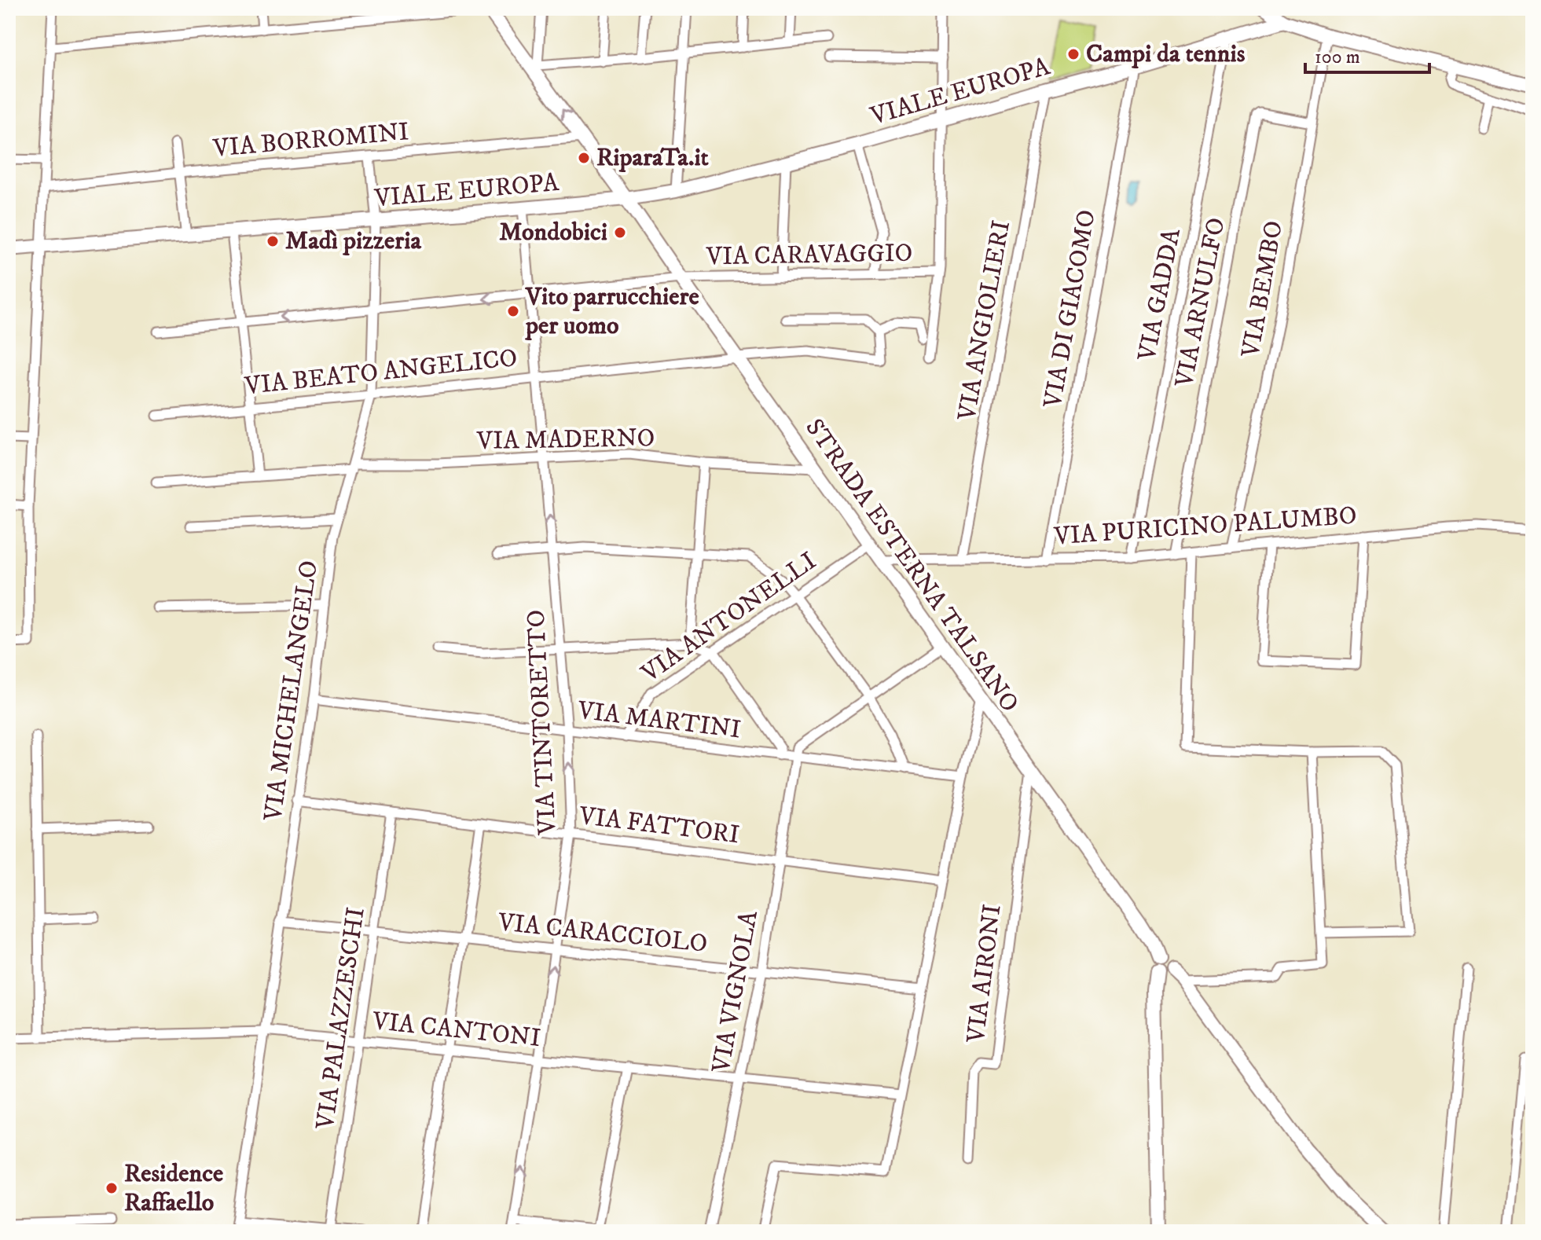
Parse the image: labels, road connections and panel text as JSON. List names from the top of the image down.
{
  "streets": {
    "street": [
      "VIALE EUROPA",
      "VIA BORROMINI",
      "VIA CARAVAGGIO",
      "VIA BEMBO",
      "VIA GADDA",
      "VIA ARNULFO",
      "VIA DI GIACOMO",
      "VIA ANGIOLIERI",
      "VIA BEATO ANGELICO",
      "VIA MADERNO",
      "VIA PURICINO PALUMBO",
      "STRADA ESTERNA TALSANO",
      "VIA ANTONELLI",
      "VIA MICHELANGELO",
      "VIA MARTINI",
      "VIA TINTORETTO",
      "VIA FATTORI",
      "VIA CARACCIOLO",
      "VIA AIRONI",
      "VIA VIGNOLA",
      "VIA PALAZZESCHI",
      "VIA CANTONI"
    ]
  },
  "crossings": [
    ["VIALE EUROPA", "VIA GADDA"],
    ["VIALE EUROPA", "VIA DI GIACOMO"],
    ["VIALE EUROPA", "VIA ANGIOLIERI"],
    ["VIALE EUROPA", "STRADA ESTERNA TALSANO"],
    ["VIALE EUROPA", "VIA MICHELANGELO"],
    ["VIALE EUROPA", "VIA TINTORETTO"],
    ["VIA BORROMINI", "STRADA ESTERNA TALSANO"],
    ["VIA BORROMINI", "VIA MICHELANGELO"],
    ["VIA CARAVAGGIO", "STRADA ESTERNA TALSANO"],
    ["VIA CARAVAGGIO", "VIA MICHELANGELO"],
    ["VIA CARAVAGGIO", "VIA TINTORETTO"],
    ["VIA BEMBO", "VIA ARNULFO"],
    ["VIA BEMBO", "VIA PURICINO PALUMBO"],
    ["VIA GADDA", "VIA PURICINO PALUMBO"],
    ["VIA ARNULFO", "VIA PURICINO PALUMBO"],
    ["VIA DI GIACOMO", "VIA PURICINO PALUMBO"],
    ["VIA ANGIOLIERI", "VIA PURICINO PALUMBO"],
    ["VIA BEATO ANGELICO", "STRADA ESTERNA TALSANO"],
    ["VIA BEATO ANGELICO", "VIA MICHELANGELO"],
    ["VIA BEATO ANGELICO", "VIA TINTORETTO"],
    ["VIA MADERNO", "STRADA ESTERNA TALSANO"],
    ["VIA MADERNO", "VIA MICHELANGELO"],
    ["VIA MADERNO", "VIA TINTORETTO"],
    ["VIA PURICINO PALUMBO", "STRADA ESTERNA TALSANO"],
    ["STRADA ESTERNA TALSANO", "VIA ANTONELLI"],
    ["STRADA ESTERNA TALSANO", "VIA AIRONI"],
    ["VIA ANTONELLI", "VIA MARTINI"],
    ["VIA MICHELANGELO", "VIA MARTINI"],
    ["VIA MICHELANGELO", "VIA FATTORI"],
    ["VIA MICHELANGELO", "VIA CARACCIOLO"],
    ["VIA MICHELANGELO", "VIA CANTONI"],
    ["VIA MARTINI", "VIA TINTORETTO"],
    ["VIA MARTINI", "VIA VIGNOLA"],
    ["VIA TINTORETTO", "VIA FATTORI"],
    ["VIA TINTORETTO", "VIA CARACCIOLO"],
    ["VIA TINTORETTO", "VIA CANTONI"],
    ["VIA FATTORI", "VIA VIGNOLA"],
    ["VIA FATTORI", "VIA PALAZZESCHI"],
    ["VIA CARACCIOLO", "VIA VIGNOLA"],
    ["VIA CARACCIOLO", "VIA PALAZZESCHI"],
    ["VIA VIGNOLA", "VIA CANTONI"],
    ["VIA PALAZZESCHI", "VIA CANTONI"]
  ],
  "one_way": ["VIA CARAVAGGIO", "VIA TINTORETTO"],
  "places": [
    "Campi da tennis",
    "RiparaTa.it",
    "Mondobici",
    "Madì pizzeria",
    "Vito parrucchiere per uomo",
    "Residence Raffaello"
  ],
  "scale_bar": "100 m"
}
